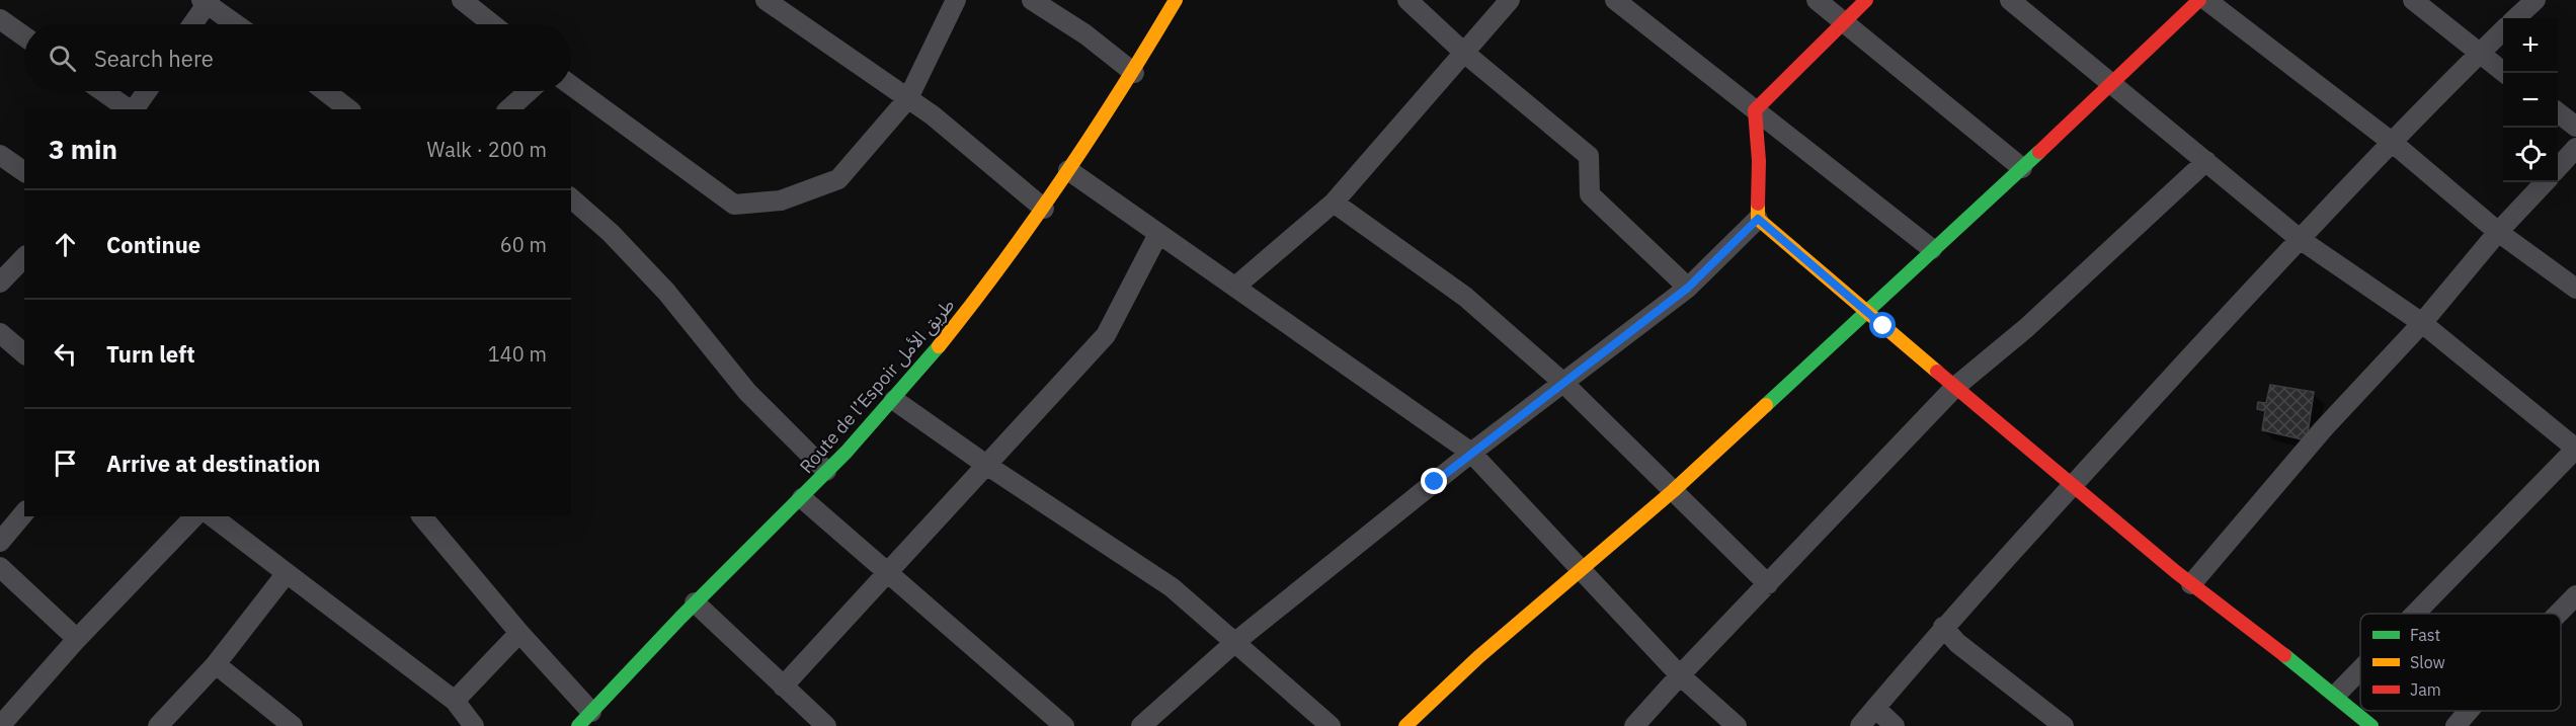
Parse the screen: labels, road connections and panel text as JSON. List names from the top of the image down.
{
  "streets": {
    "main road": ["Route de l’Espoir طريق الأمل"]
  },
  "legend": ["Fast", "Slow", "Jam"],
  "page": {
    "map_buttons": ["+", "−"],
    "search": "Search here",
    "heading": ["3 min", "Walk · 200 m"],
    "list": [
      ["Continue", "60 m"],
      ["Turn left", "140 m"],
      "Arrive at destination"
    ]
  }
}
